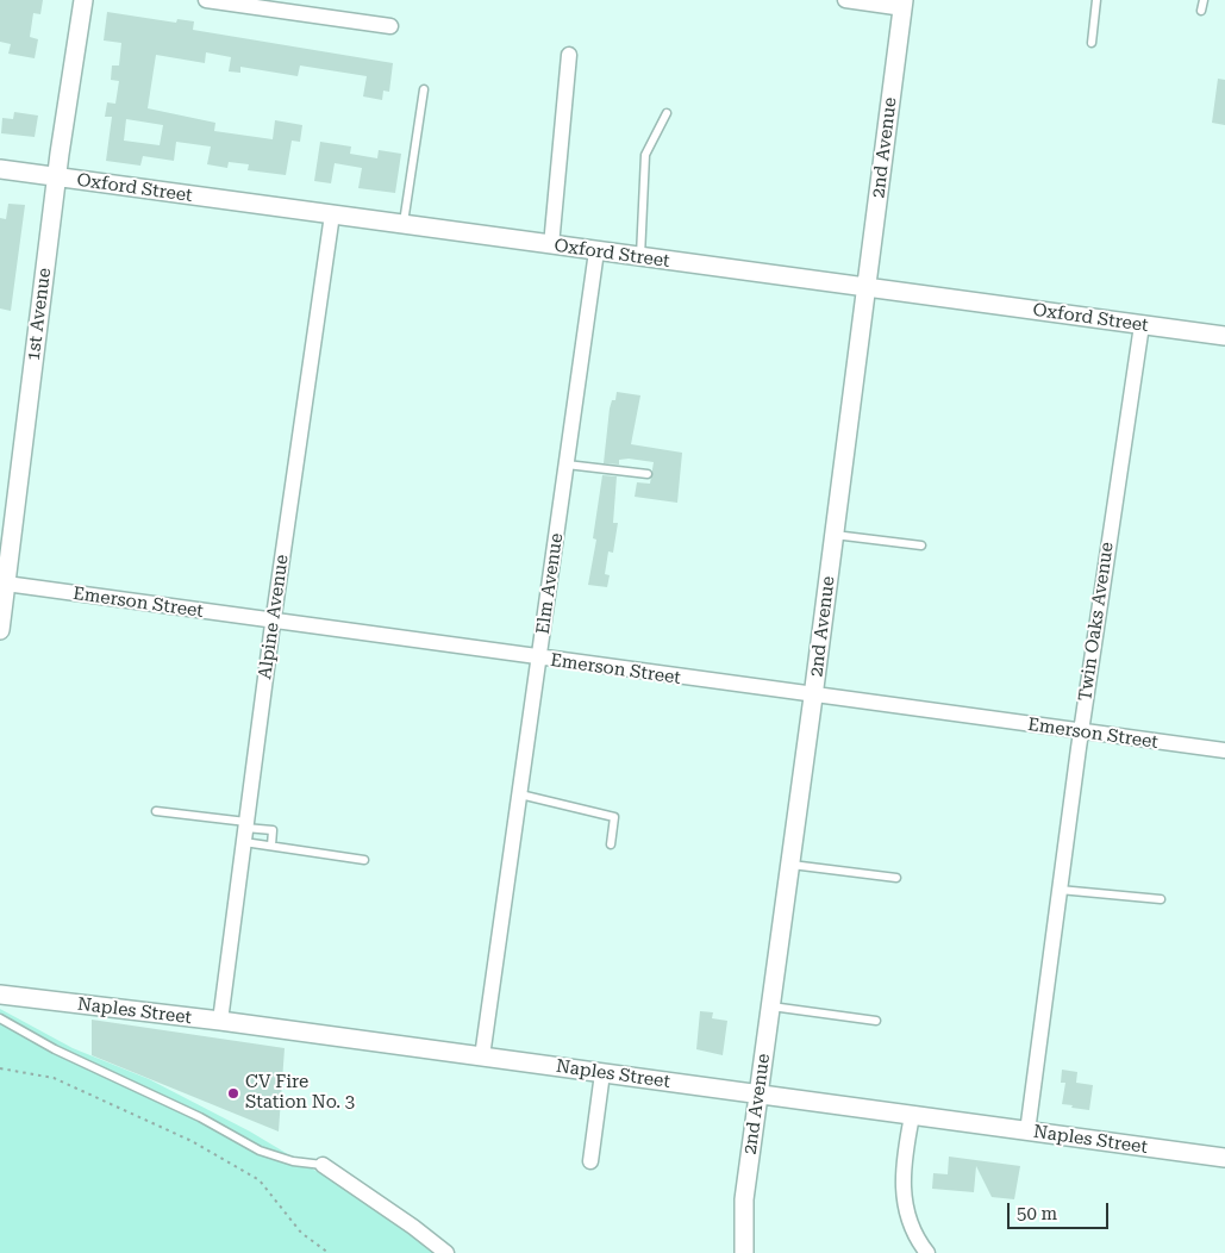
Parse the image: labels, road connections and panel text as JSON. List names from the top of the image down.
{
  "streets": {
    "street": [
      "2nd Avenue",
      "Oxford Street",
      "1st Avenue",
      "Elm Avenue",
      "Emerson Street",
      "Alpine Avenue",
      "Twin Oaks Avenue",
      "Naples Street"
    ]
  },
  "crossings": [
    ["2nd Avenue", "Oxford Street"],
    ["2nd Avenue", "Emerson Street"],
    ["2nd Avenue", "Naples Street"],
    ["Oxford Street", "1st Avenue"],
    ["Oxford Street", "Elm Avenue"],
    ["Oxford Street", "Alpine Avenue"],
    ["Oxford Street", "Twin Oaks Avenue"],
    ["1st Avenue", "Emerson Street"],
    ["Elm Avenue", "Emerson Street"],
    ["Elm Avenue", "Naples Street"],
    ["Emerson Street", "Alpine Avenue"],
    ["Emerson Street", "Twin Oaks Avenue"],
    ["Alpine Avenue", "Naples Street"],
    ["Twin Oaks Avenue", "Naples Street"]
  ],
  "places": ["CV Fire Station No. 3"],
  "scale_bar": "50 m"
}
